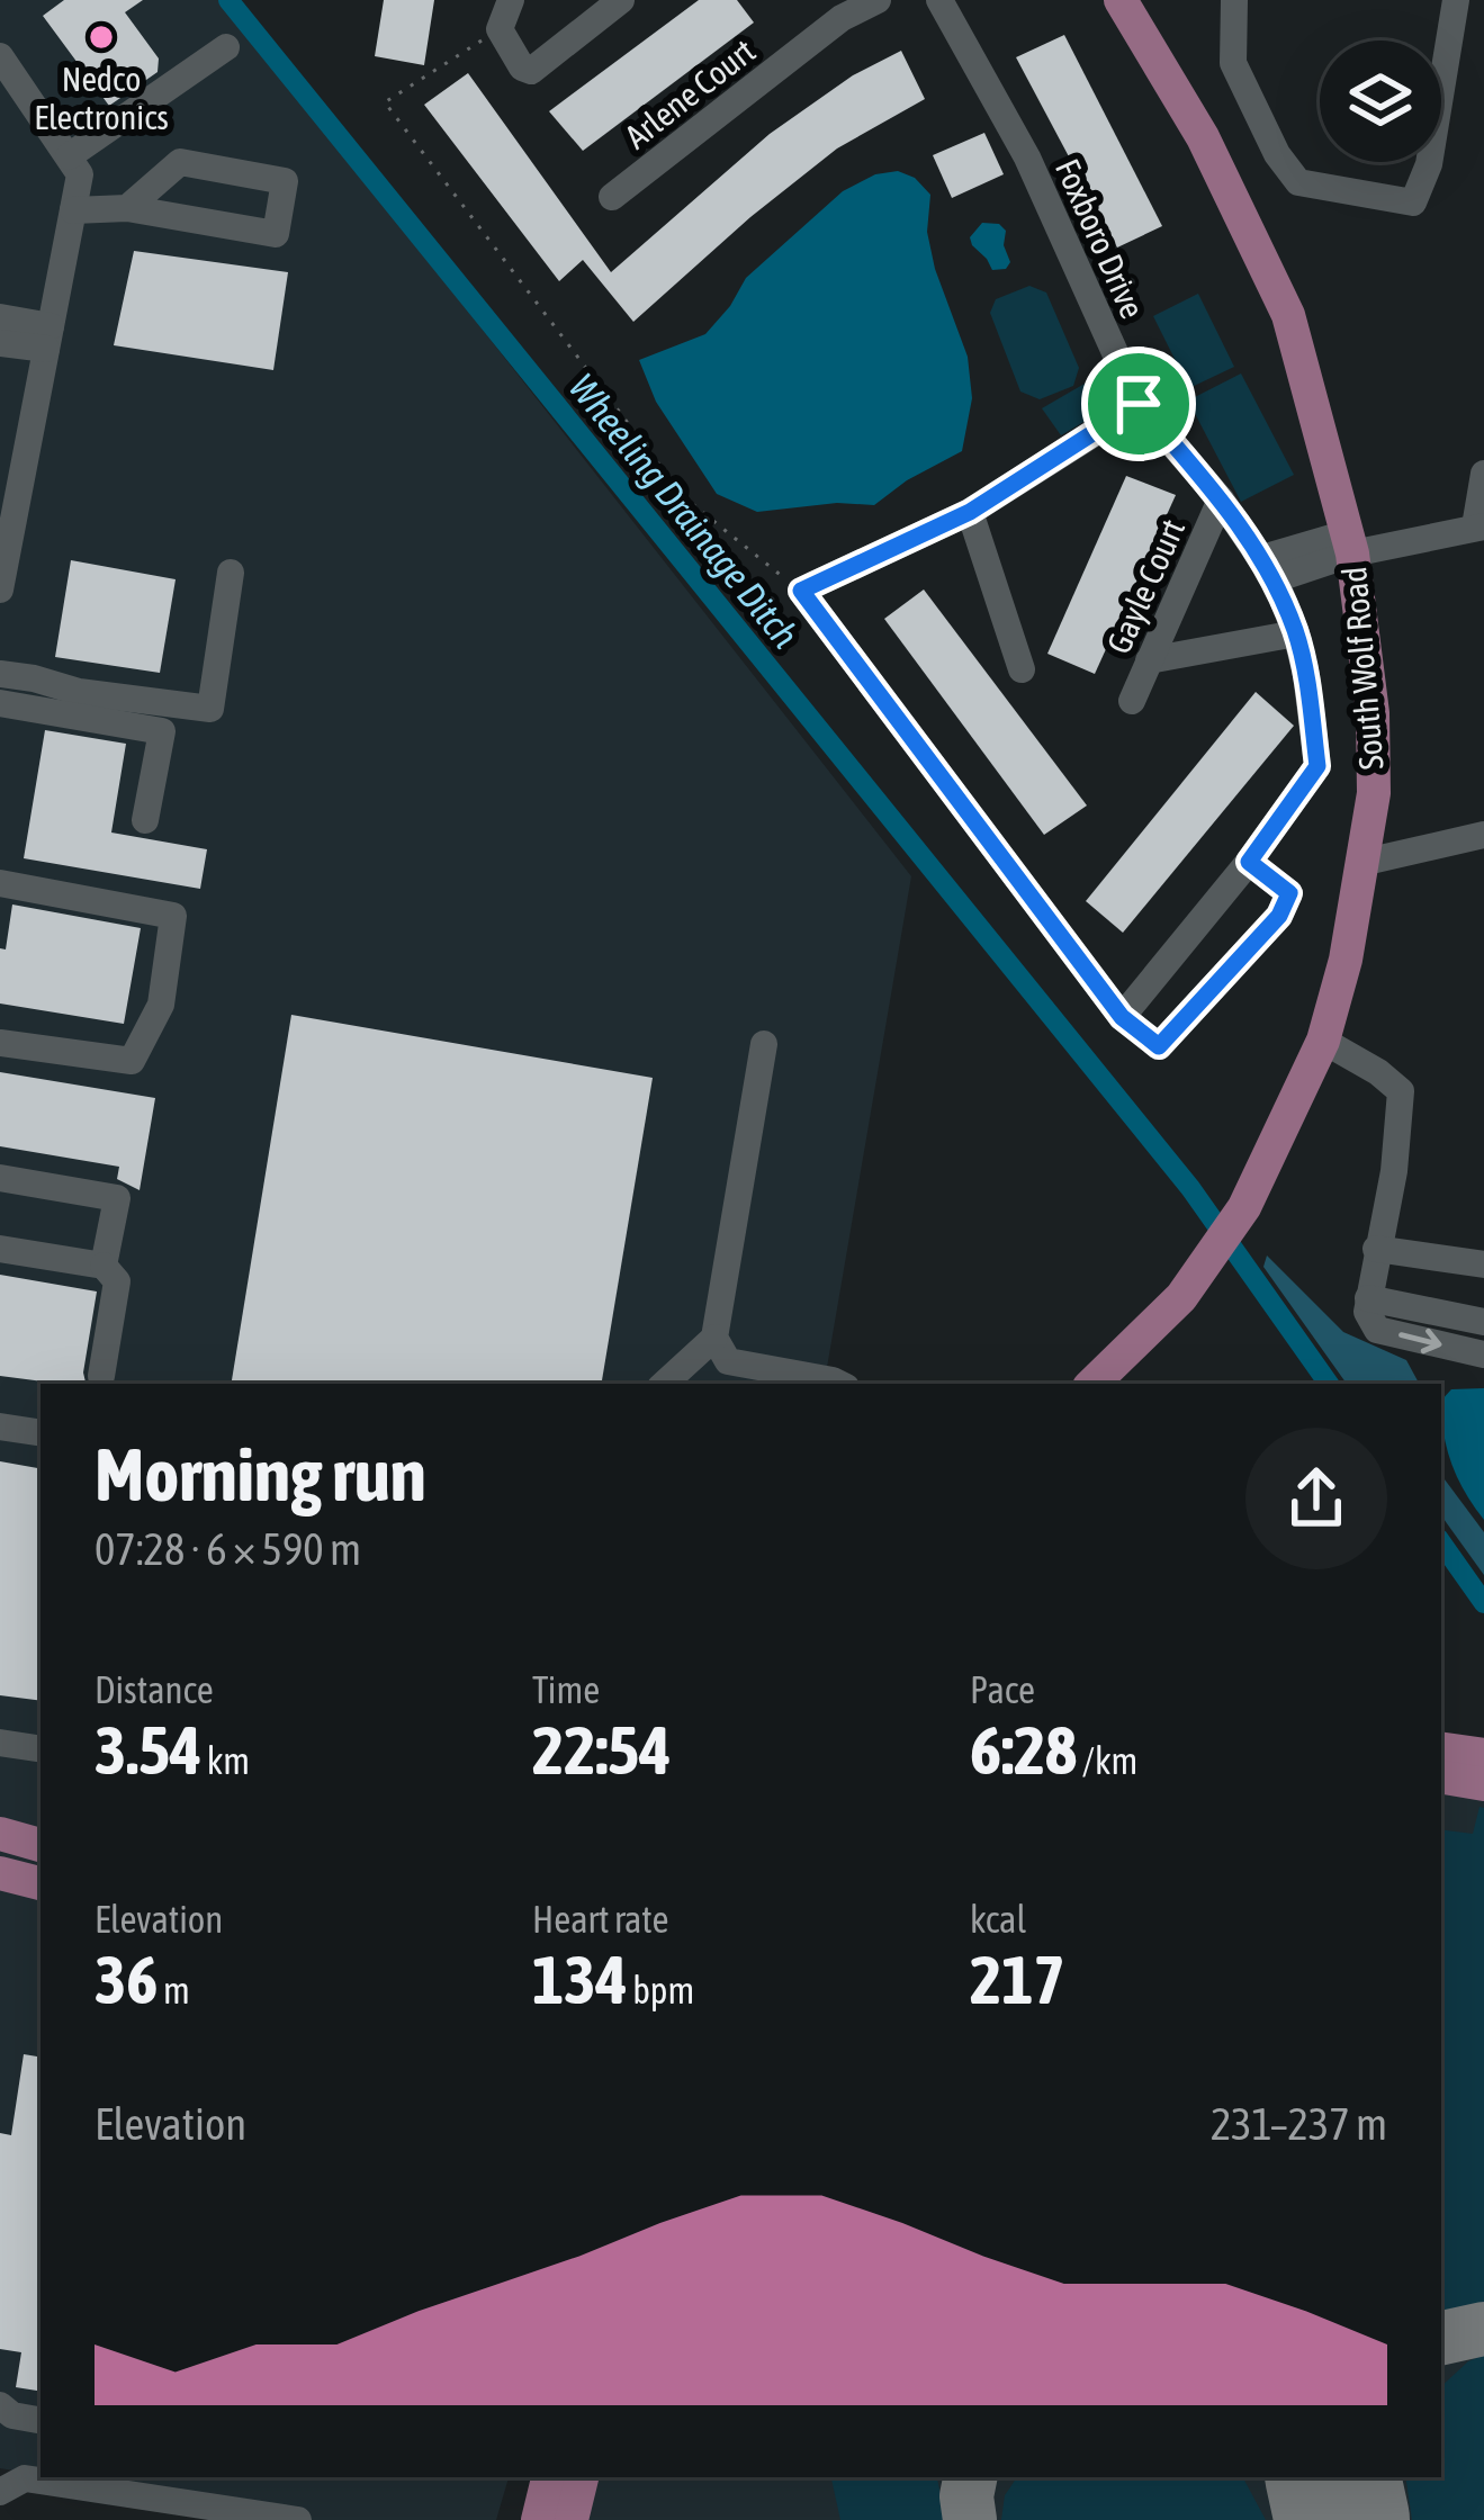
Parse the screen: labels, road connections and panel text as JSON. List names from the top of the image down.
{
  "streets": {
    "main road": ["South Wolf Road"],
    "street": ["Arlene Court", "Foxboro Drive", "Gayle Court"]
  },
  "crossings": [
    ["Foxboro Drive", "Gayle Court"]
  ],
  "water": ["Wheeling Drainage Ditch"],
  "places": ["Nedco Electronics"],
  "page": {
    "heading": ["Morning run", "07:28 · 6 × 590 m"],
    "stats": [
      ["Distance", "3.54 km"],
      ["Time", "22:54"],
      ["Pace", "6:28 /km"],
      ["Elevation", "36 m"],
      ["Heart rate", "134 bpm"],
      ["kcal", "217"]
    ],
    "chart": ["Elevation", "231–237 m"]
  }
}
